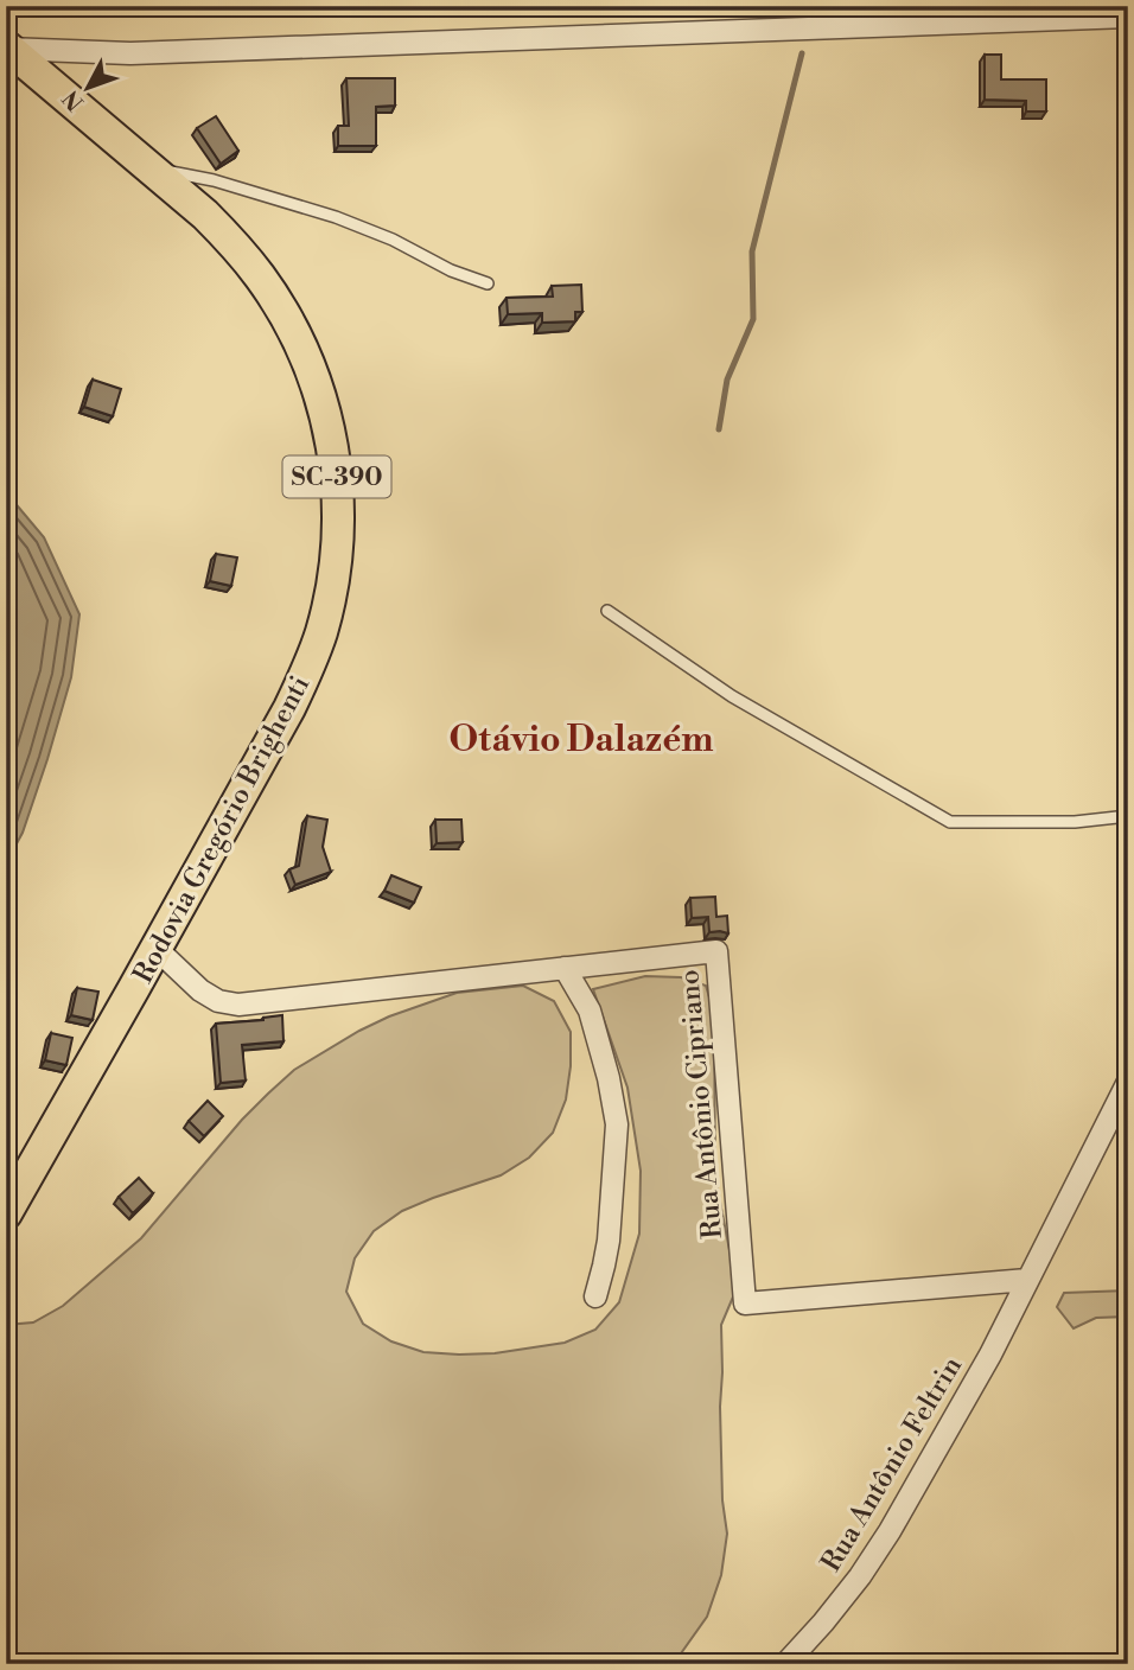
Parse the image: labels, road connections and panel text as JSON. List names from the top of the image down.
{
  "streets": {
    "main road": ["SC-390", "Rodovia Gregório Brighenti"],
    "street": ["Rua Antônio Cipriano", "Rua Antônio Feltrin"]
  },
  "crossings": [
    ["Rodovia Gregório Brighenti", "Rua Antônio Cipriano"],
    ["Rua Antônio Cipriano", "Rua Antônio Feltrin"]
  ],
  "districts": ["Otávio Dalazém"],
  "north": "bottom left"
}
